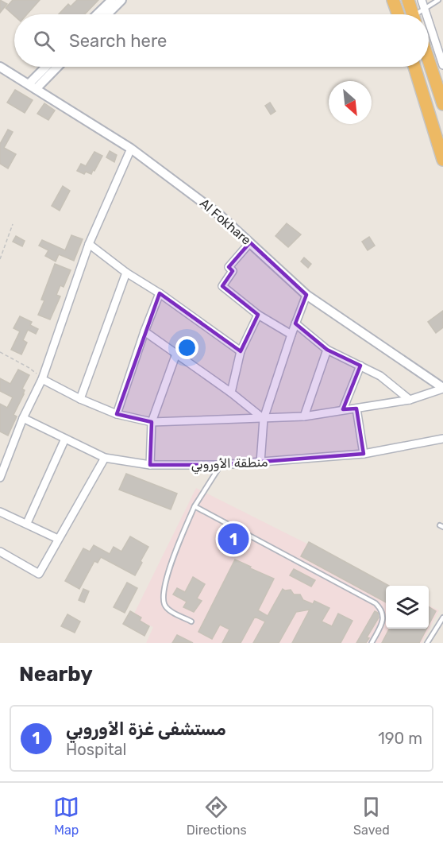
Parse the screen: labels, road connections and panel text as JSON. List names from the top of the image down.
{
  "streets": {
    "street": ["Al Fokhare", "منطقة الأوروبي"]
  },
  "north": "bottom right",
  "page": {
    "search": "Search here",
    "pins": "1",
    "heading": "Nearby",
    "list": [
      {
        "mark": "1",
        "name": "مستشفى غزة الأوروبي",
        "note": "Hospital",
        "value": "190 m"
      }
    ],
    "nav": ["Map", "Directions", "Saved"]
  }
}
